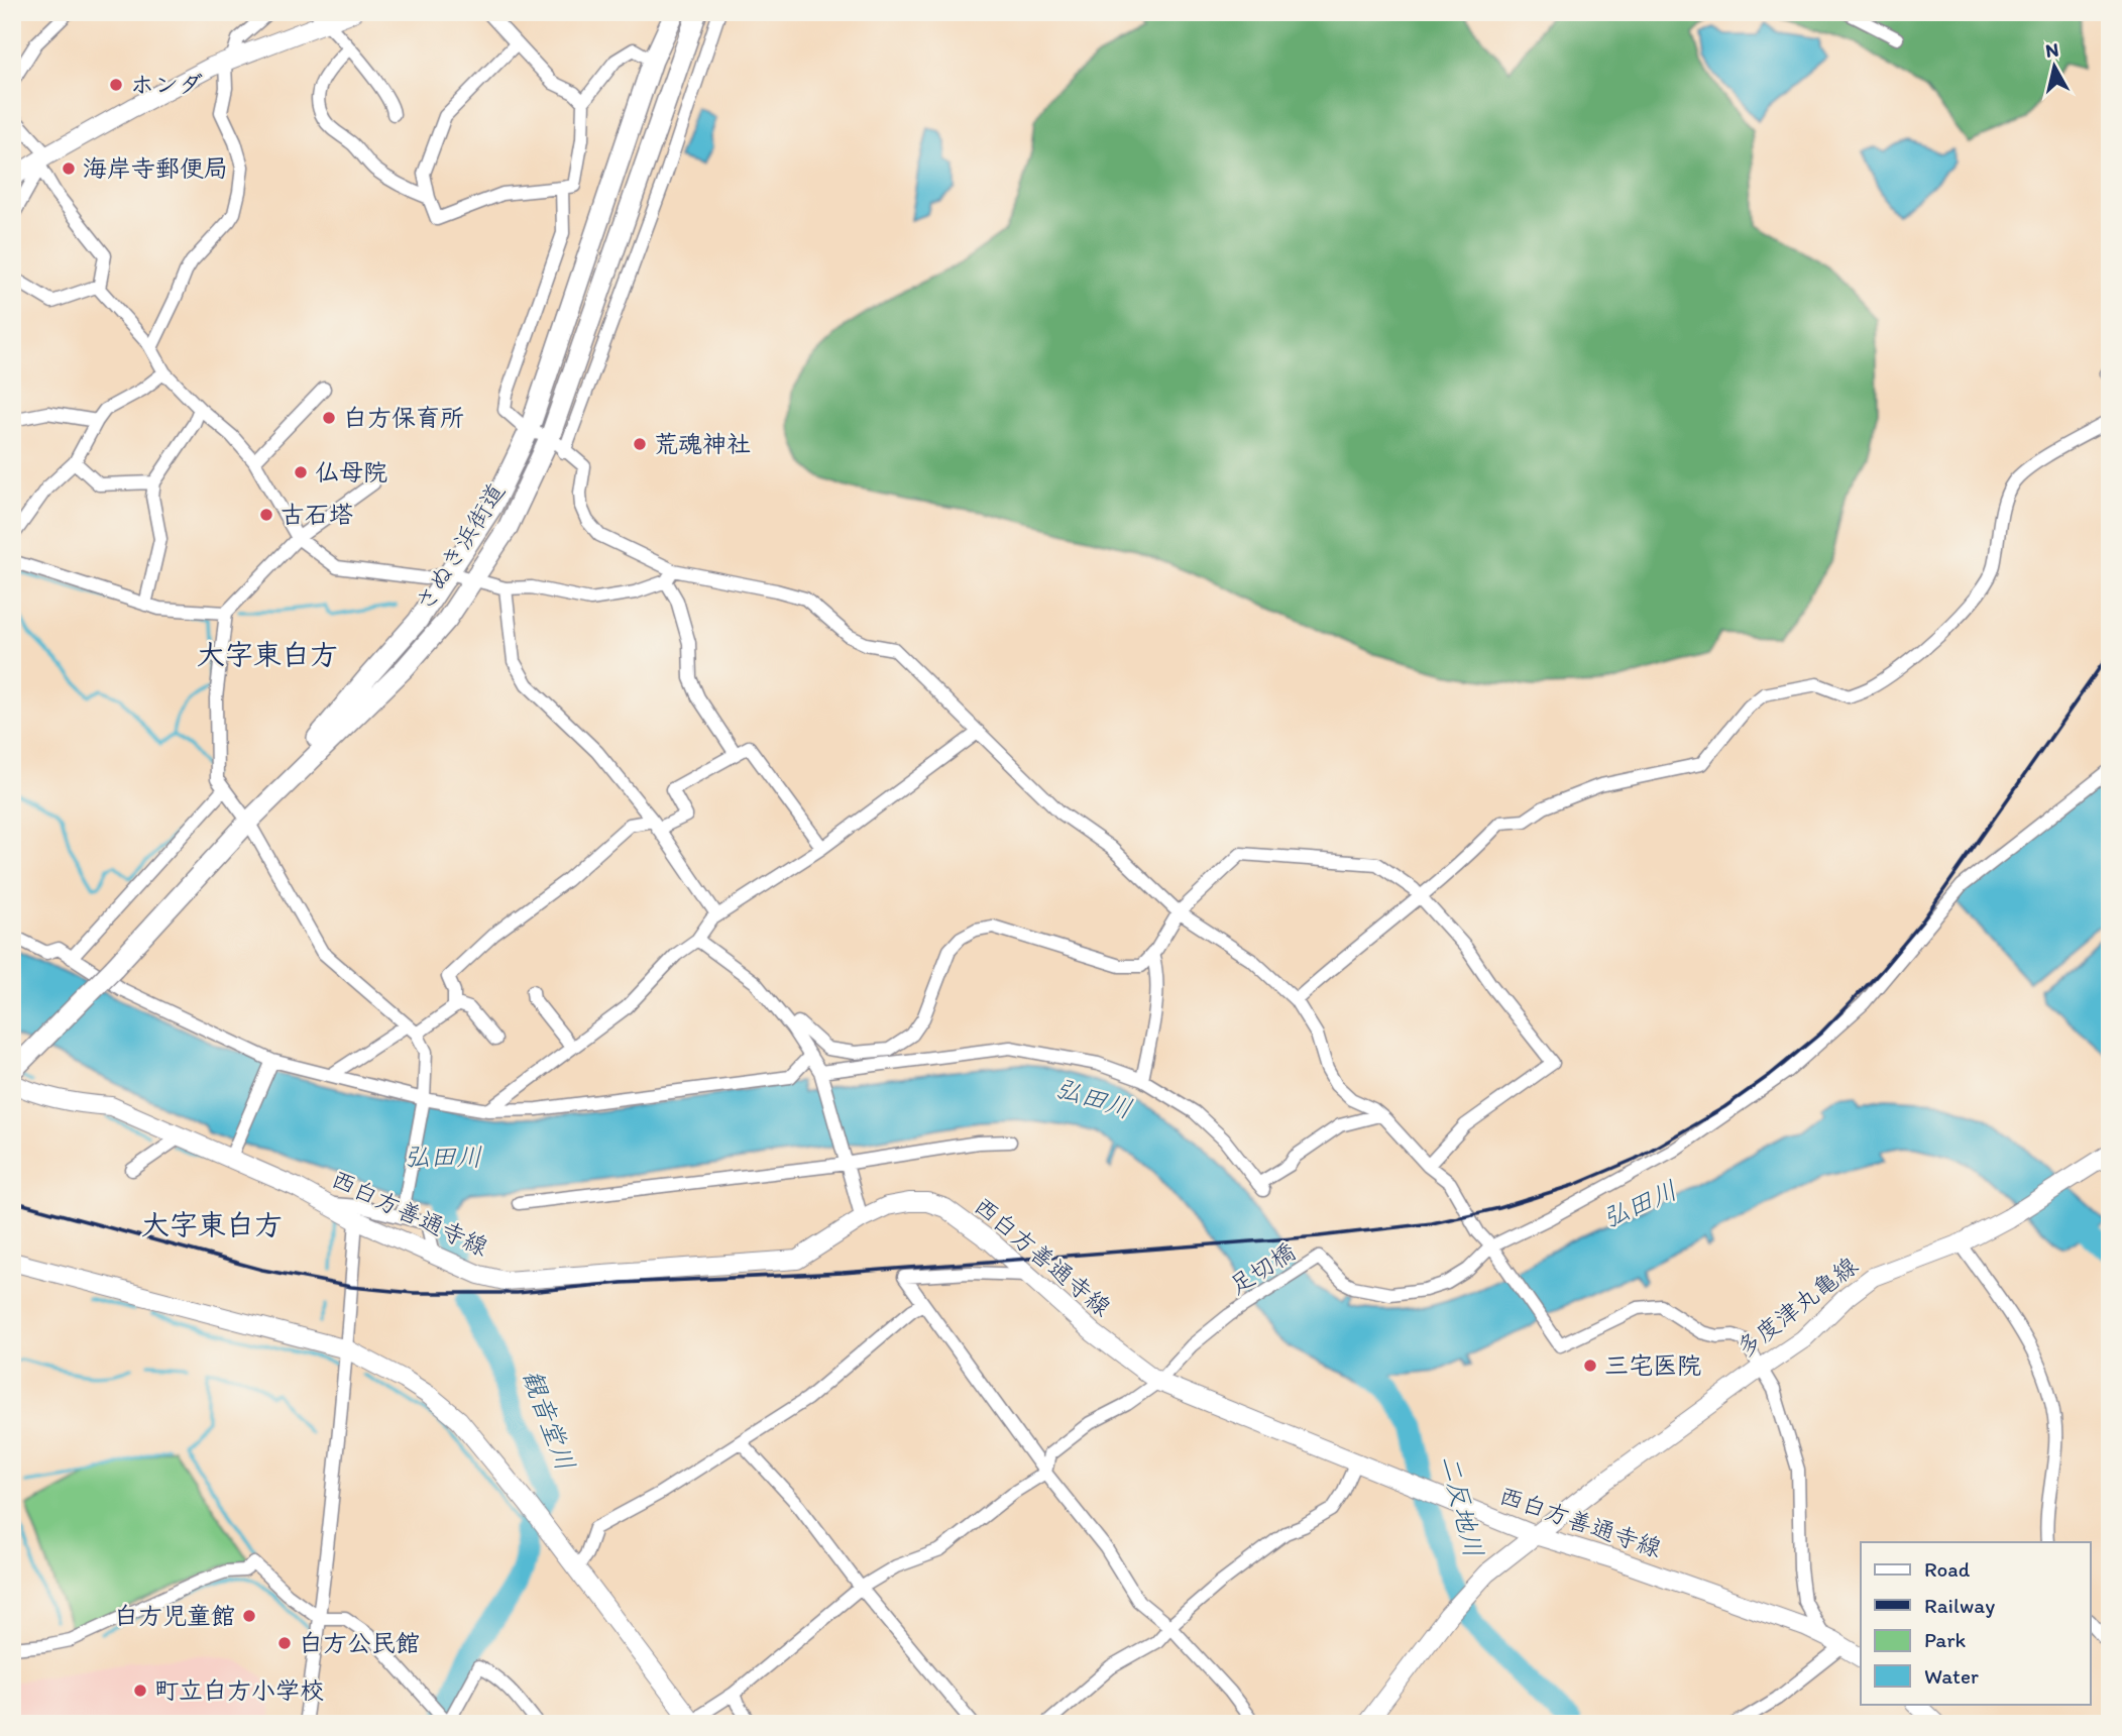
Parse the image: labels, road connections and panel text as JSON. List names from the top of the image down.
{
  "streets": {
    "main road": ["さぬき浜街道", "西白方善通寺線", "多度津丸亀線"],
    "street": ["足切橋"]
  },
  "crossings": [
    ["西白方善通寺線", "足切橋"],
    ["西白方善通寺線", "多度津丸亀線"]
  ],
  "districts": ["大字東白方", "大字東白方"],
  "water": ["弘田川", "観音堂川", "二反地川"],
  "places": [
    "ホンダ",
    "海岸寺郵便局",
    "白方保育所",
    "荒魂神社",
    "仏母院",
    "古石塔",
    "三宅医院",
    "白方児童館",
    "白方公民館",
    "町立白方小学校"
  ],
  "legend": [
    "Road",
    "Railway",
    "Park",
    "Water"
  ],
  "north": "top"
}
